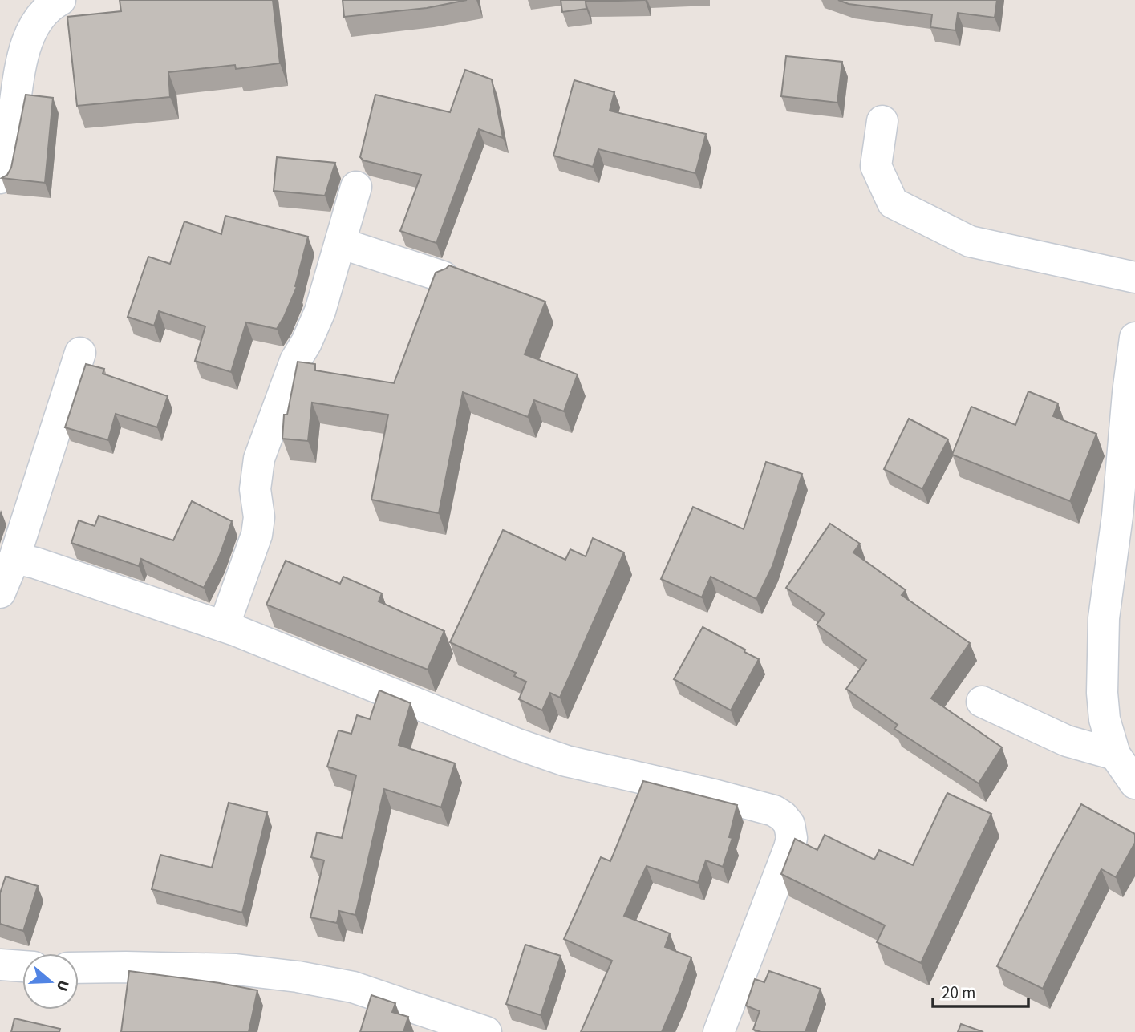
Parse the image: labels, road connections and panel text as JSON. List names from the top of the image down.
{
  "scale_bar": "20 m",
  "north": "right"
}
